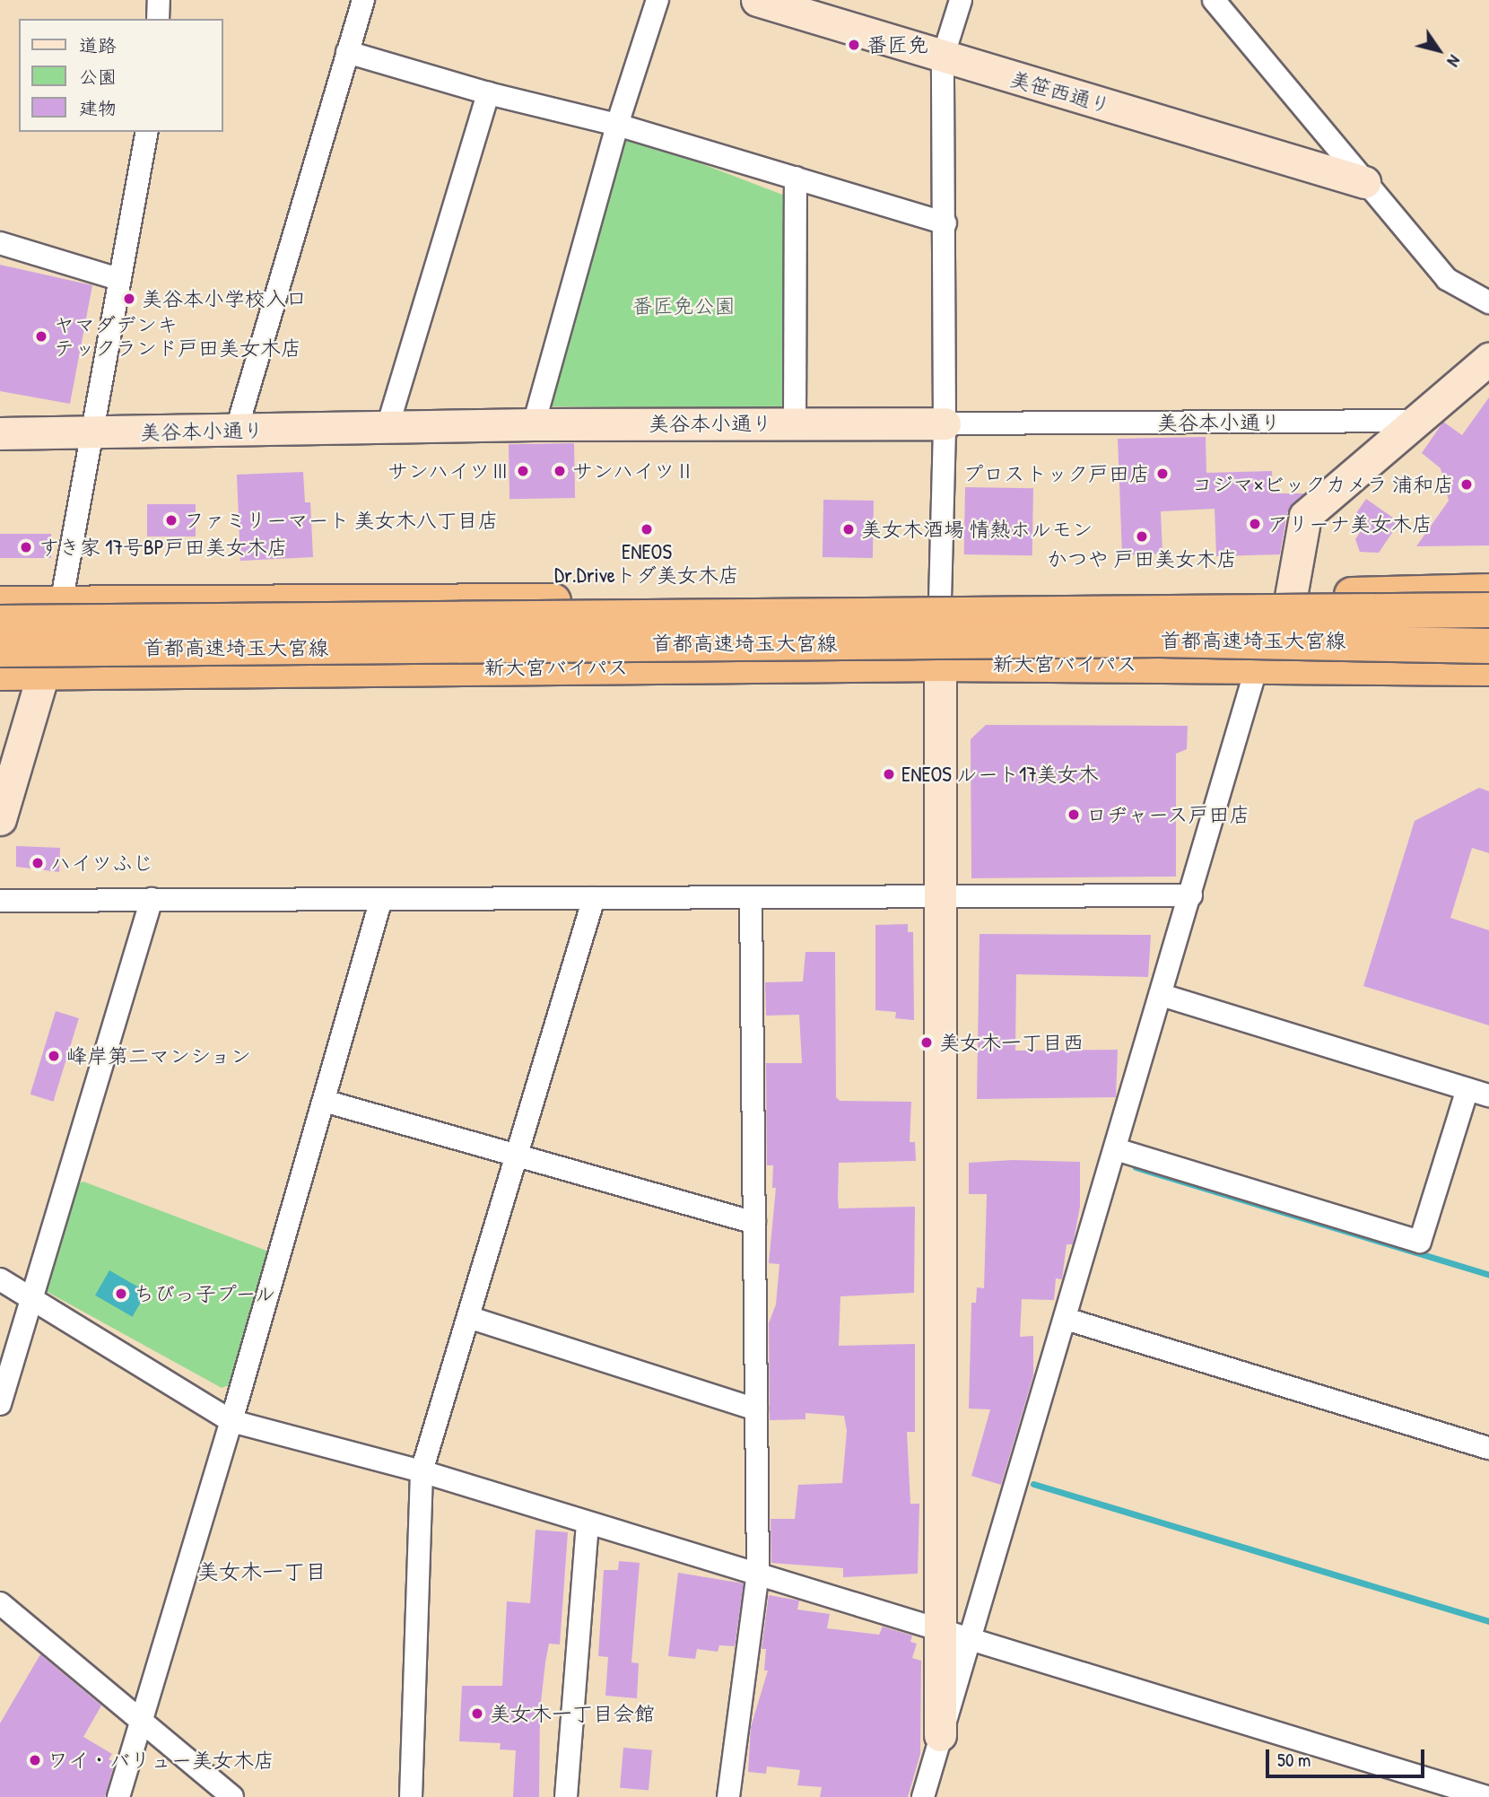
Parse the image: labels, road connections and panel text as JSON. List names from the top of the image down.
{
  "streets": {
    "highway": ["首都高速埼玉大宮線", "新大宮バイパス"],
    "street": ["美笹西通り", "美谷本小通り"]
  },
  "districts": ["美女木一丁目"],
  "parks": ["番匠免公園"],
  "places": [
    "番匠免",
    "美谷本小学校入口",
    "ヤマダデンキ テックランド戸田美女木店",
    "サンハイツⅢ",
    "サンハイツⅡ",
    "プロストック戸田店",
    "コジマ×ビックカメラ 浦和店",
    "ファミリーマート 美女木八丁目店",
    "アリーナ美女木店",
    "ENEOS Dr.Driveトダ美女木店",
    "美女木酒場 情熱ホルモン",
    "かつや 戸田美女木店",
    "すき家 17号BP戸田美女木店",
    "ENEOS ルート17美女木",
    "ロヂャース戸田店",
    "ハイツふじ",
    "美女木一丁目西",
    "峰岸第二マンション",
    "ちびっ子プール",
    "美女木一丁目会館",
    "ワイ・バリュー美女木店"
  ],
  "legend": ["道路", "公園", "建物"],
  "scale_bar": "50 m",
  "north": "bottom right"
}
